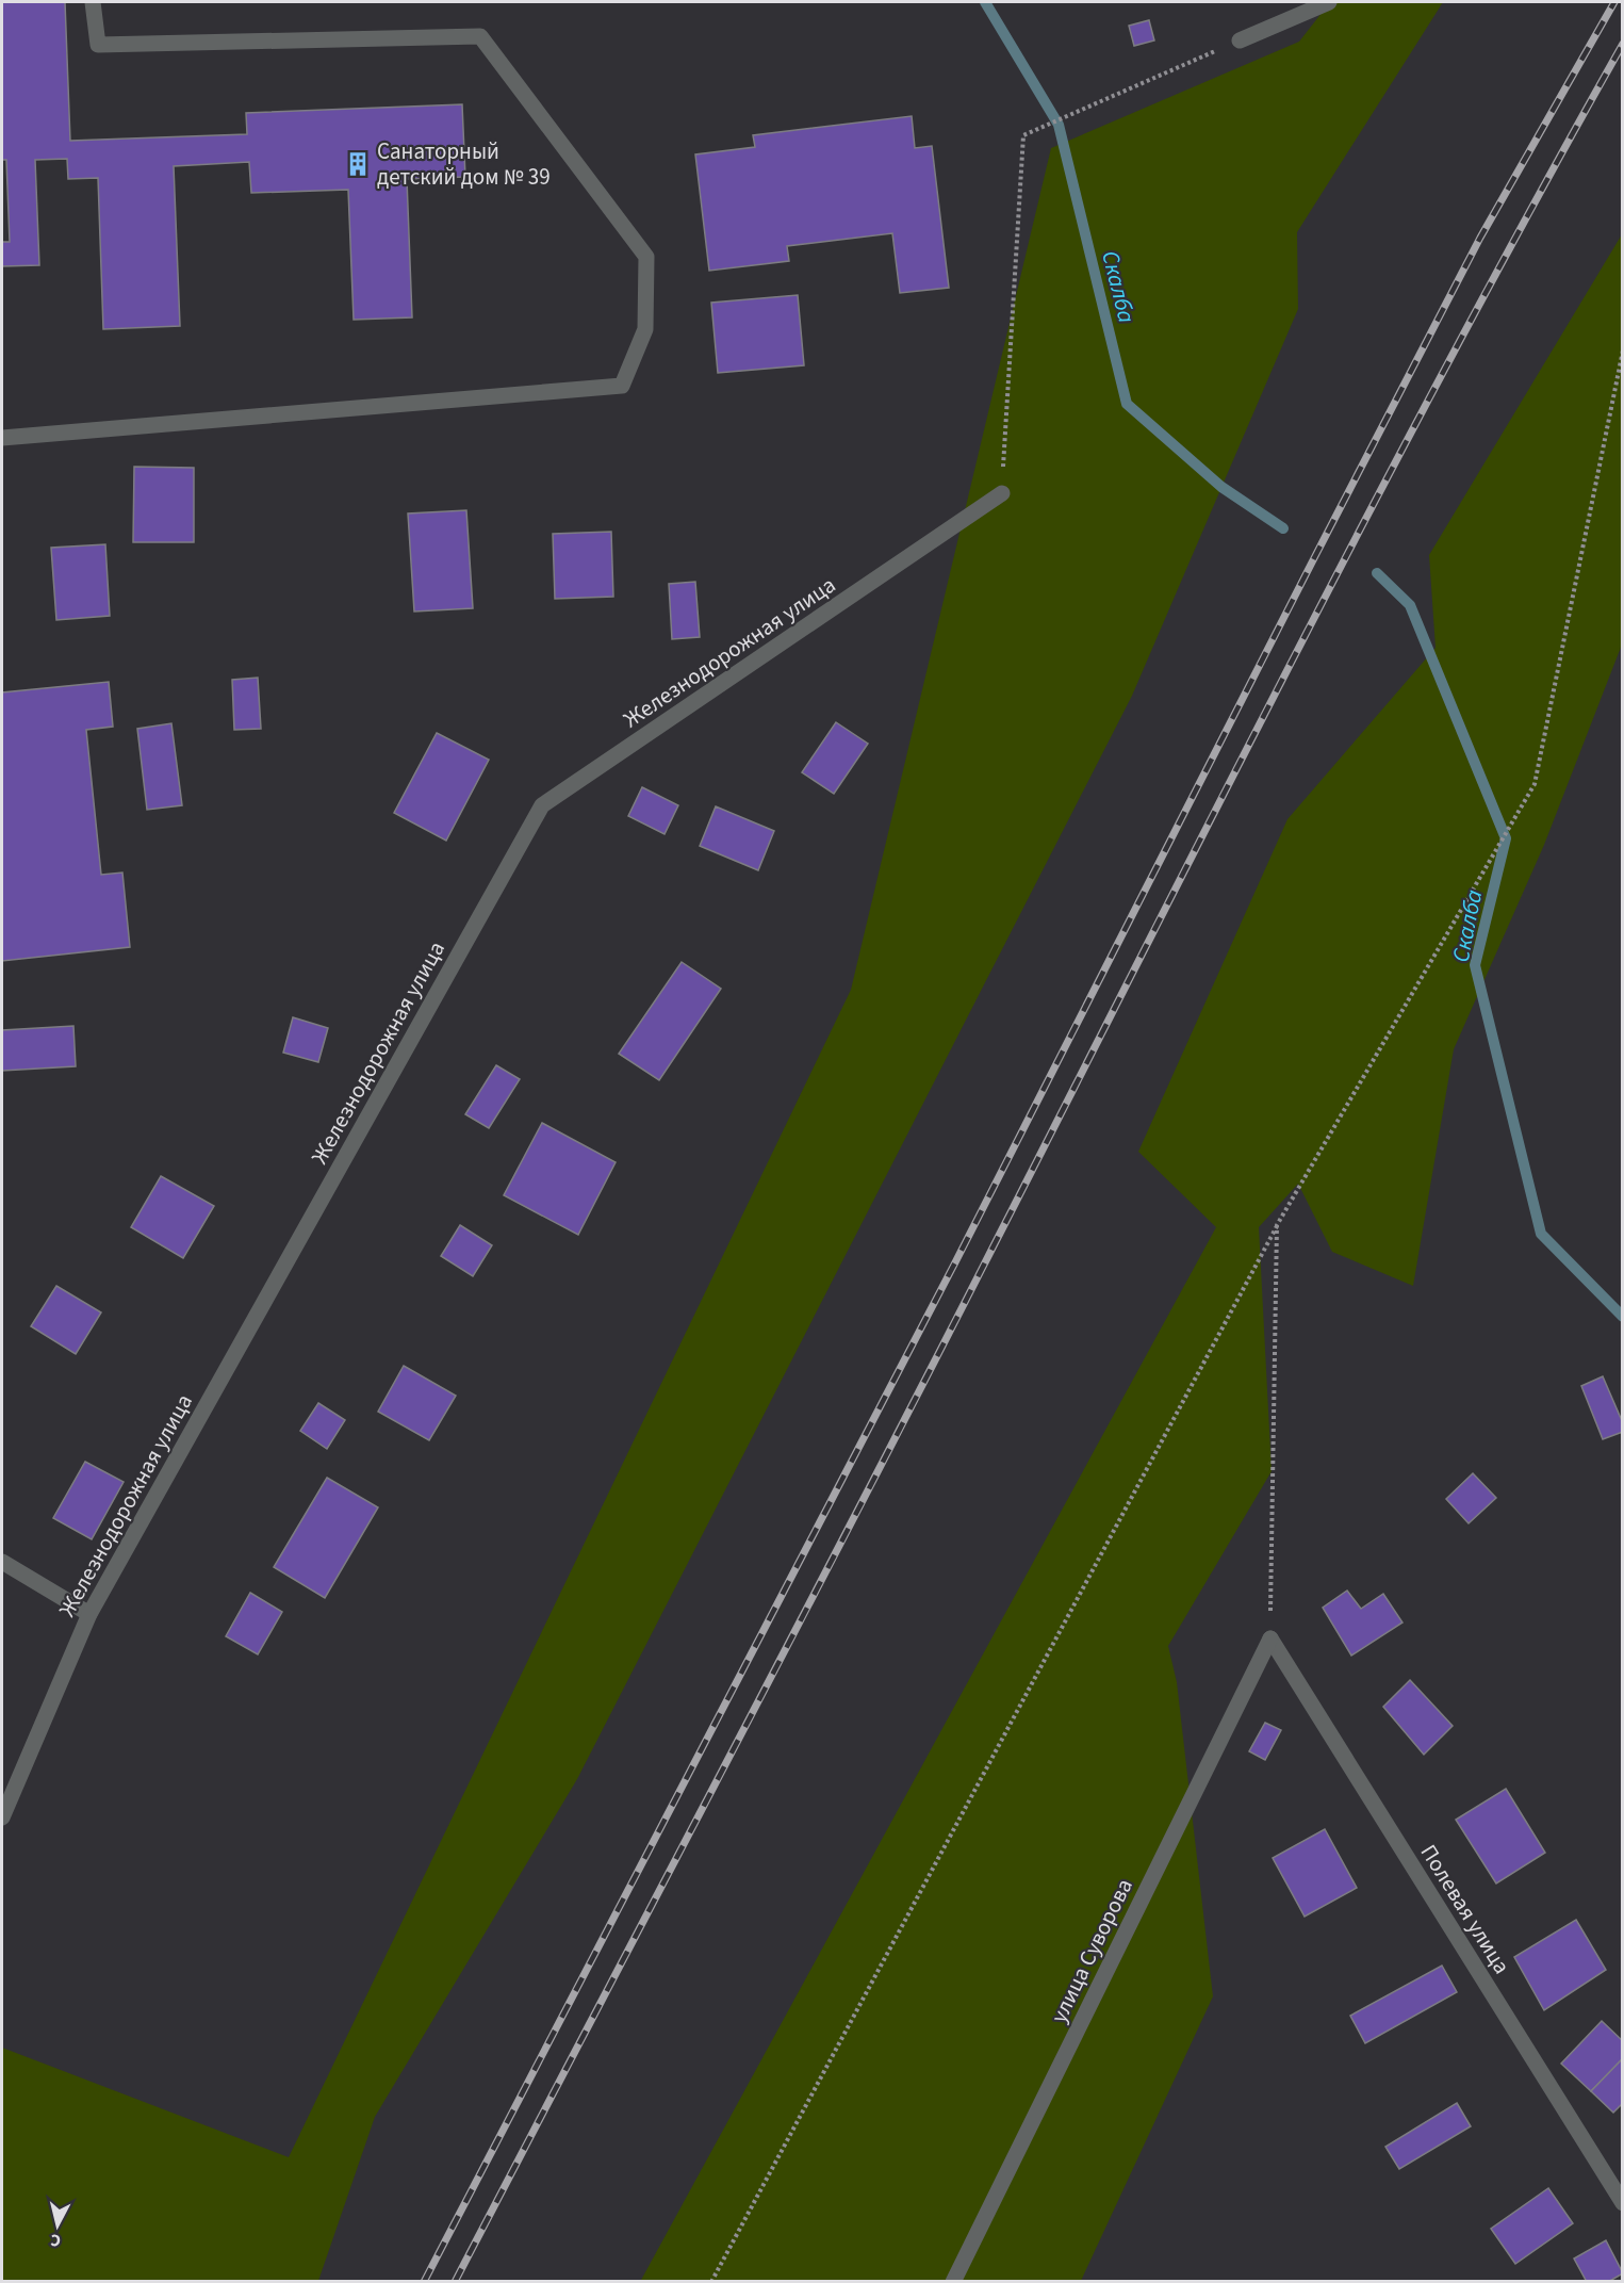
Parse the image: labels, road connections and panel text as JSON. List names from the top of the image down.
{
  "streets": {
    "street": ["Железнодорожная улица", "Полевая улица", "улица Суворова"]
  },
  "crossings": [
    ["Полевая улица", "улица Суворова"]
  ],
  "water": ["Скалба"],
  "places": {
    "building": ["Санаторный детский дом № 39"]
  },
  "north": "bottom"
}
